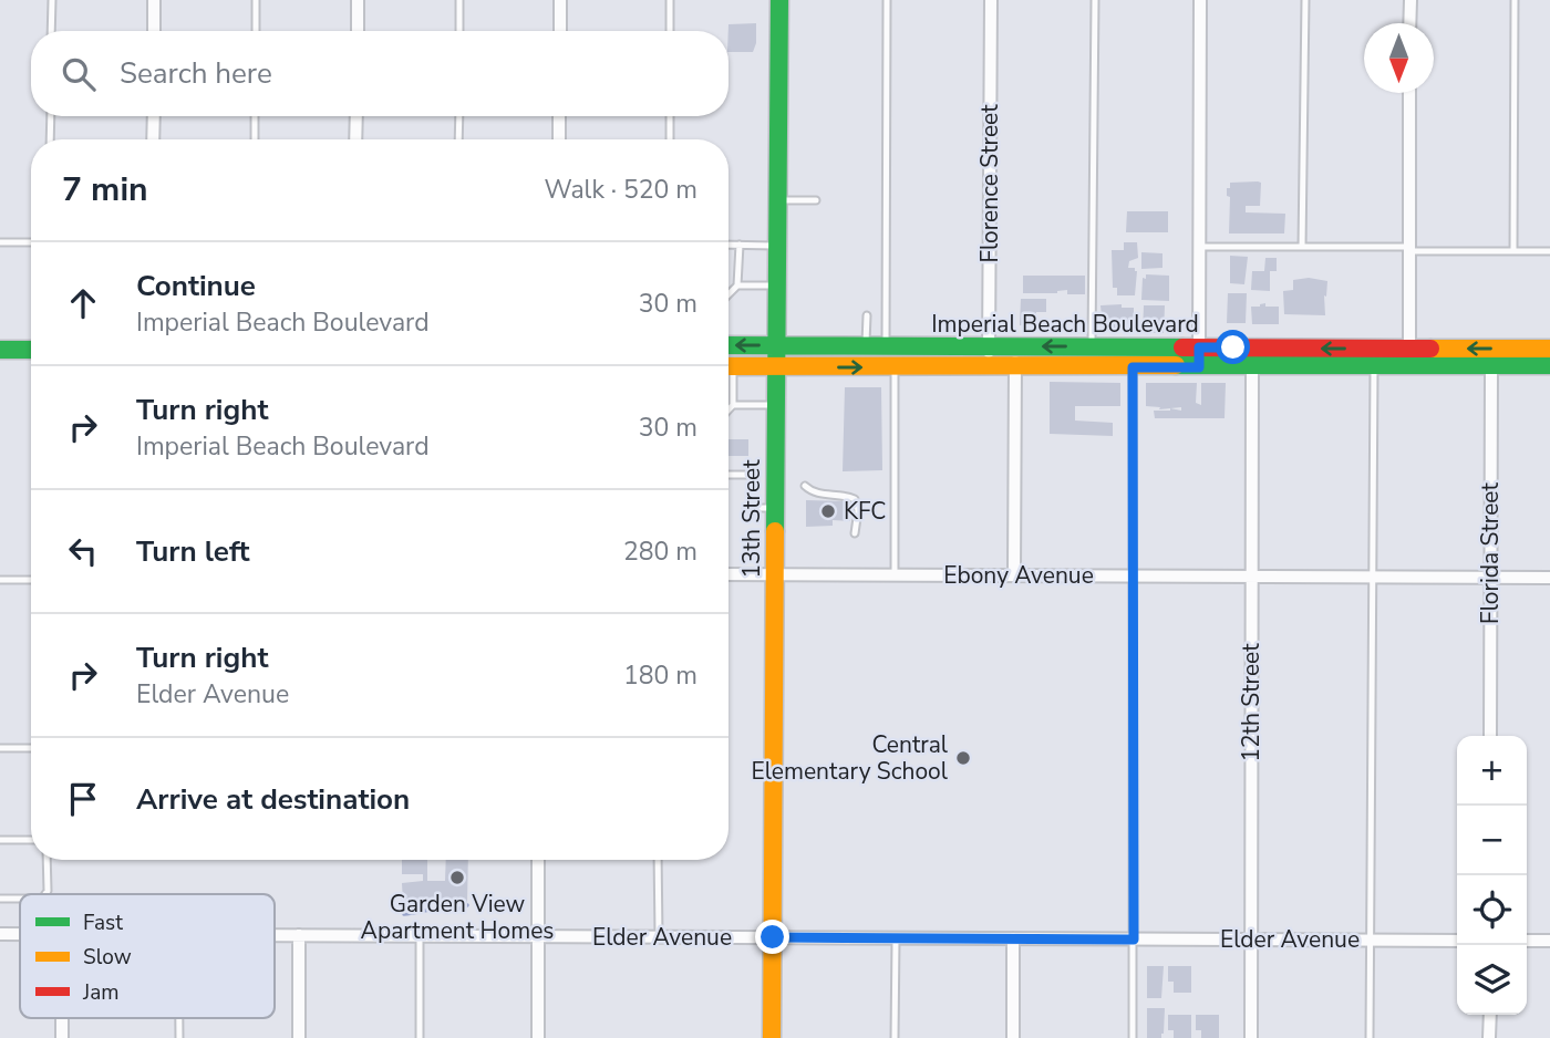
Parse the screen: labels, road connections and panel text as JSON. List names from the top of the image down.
{
  "streets": {
    "main road": ["Imperial Beach Boulevard", "13th Street"],
    "street": [
      "Florence Street",
      "Florida Street",
      "Ebony Avenue",
      "12th Street",
      "Elder Avenue"
    ]
  },
  "crossings": [
    ["Florence Street", "Imperial Beach Boulevard"],
    ["Imperial Beach Boulevard", "13th Street"],
    ["Imperial Beach Boulevard", "Florida Street"],
    ["Imperial Beach Boulevard", "12th Street"],
    ["13th Street", "Ebony Avenue"],
    ["13th Street", "Elder Avenue"],
    ["Florida Street", "Ebony Avenue"],
    ["Ebony Avenue", "12th Street"],
    ["12th Street", "Elder Avenue"]
  ],
  "places": ["KFC", "Central Elementary School", "Garden View Apartment Homes"],
  "legend": ["Fast", "Slow", "Jam"],
  "north": "bottom",
  "page": {
    "search": "Search here",
    "heading": ["7 min", "Walk · 520 m"],
    "list": [
      ["Continue", "Imperial Beach Boulevard", "30 m"],
      ["Turn right", "Imperial Beach Boulevard", "30 m"],
      ["Turn left", "280 m"],
      ["Turn right", "Elder Avenue", "180 m"],
      "Arrive at destination"
    ],
    "map_buttons": ["+", "−"]
  }
}
